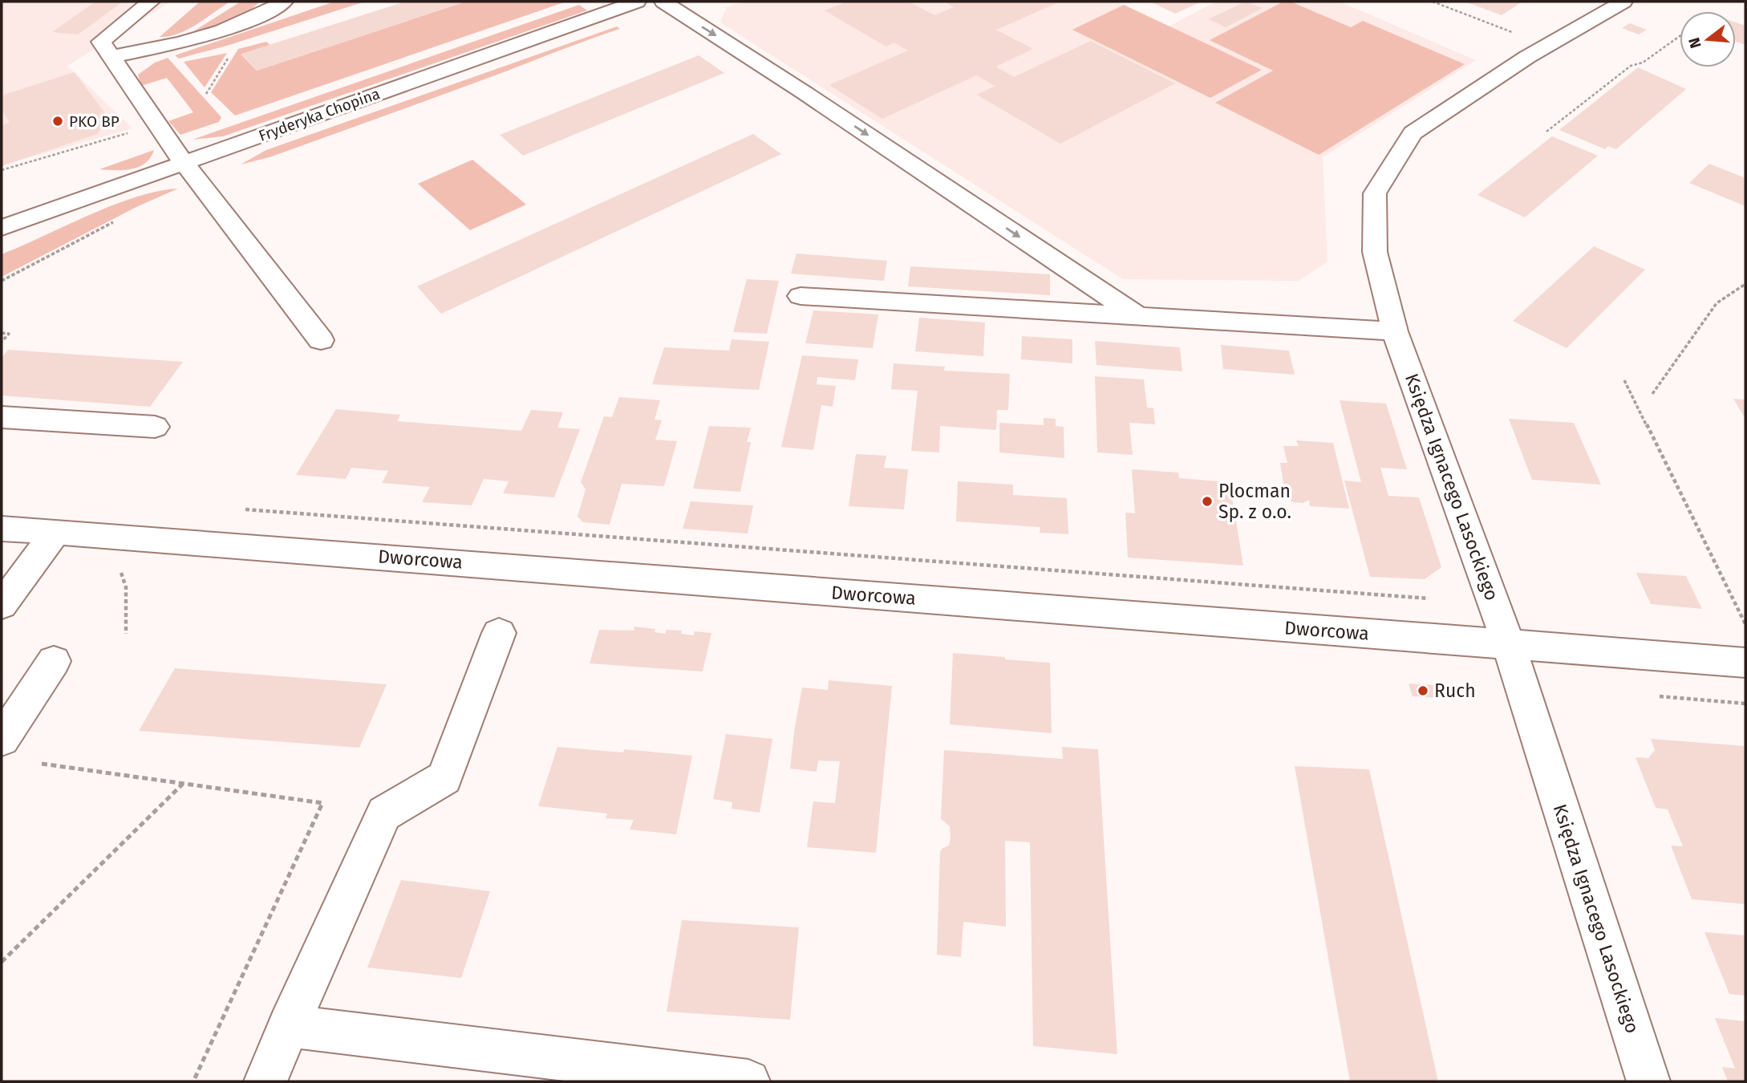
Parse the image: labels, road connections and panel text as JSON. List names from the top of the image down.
{
  "streets": {
    "street": ["Fryderyka Chopina", "Księdza Ignacego Lasockiego", "Dworcowa"]
  },
  "crossings": [
    ["Księdza Ignacego Lasockiego", "Dworcowa"]
  ],
  "places": ["PKO BP", "Plocman Sp. z o.o.", "Ruch"],
  "north": "left"
}
